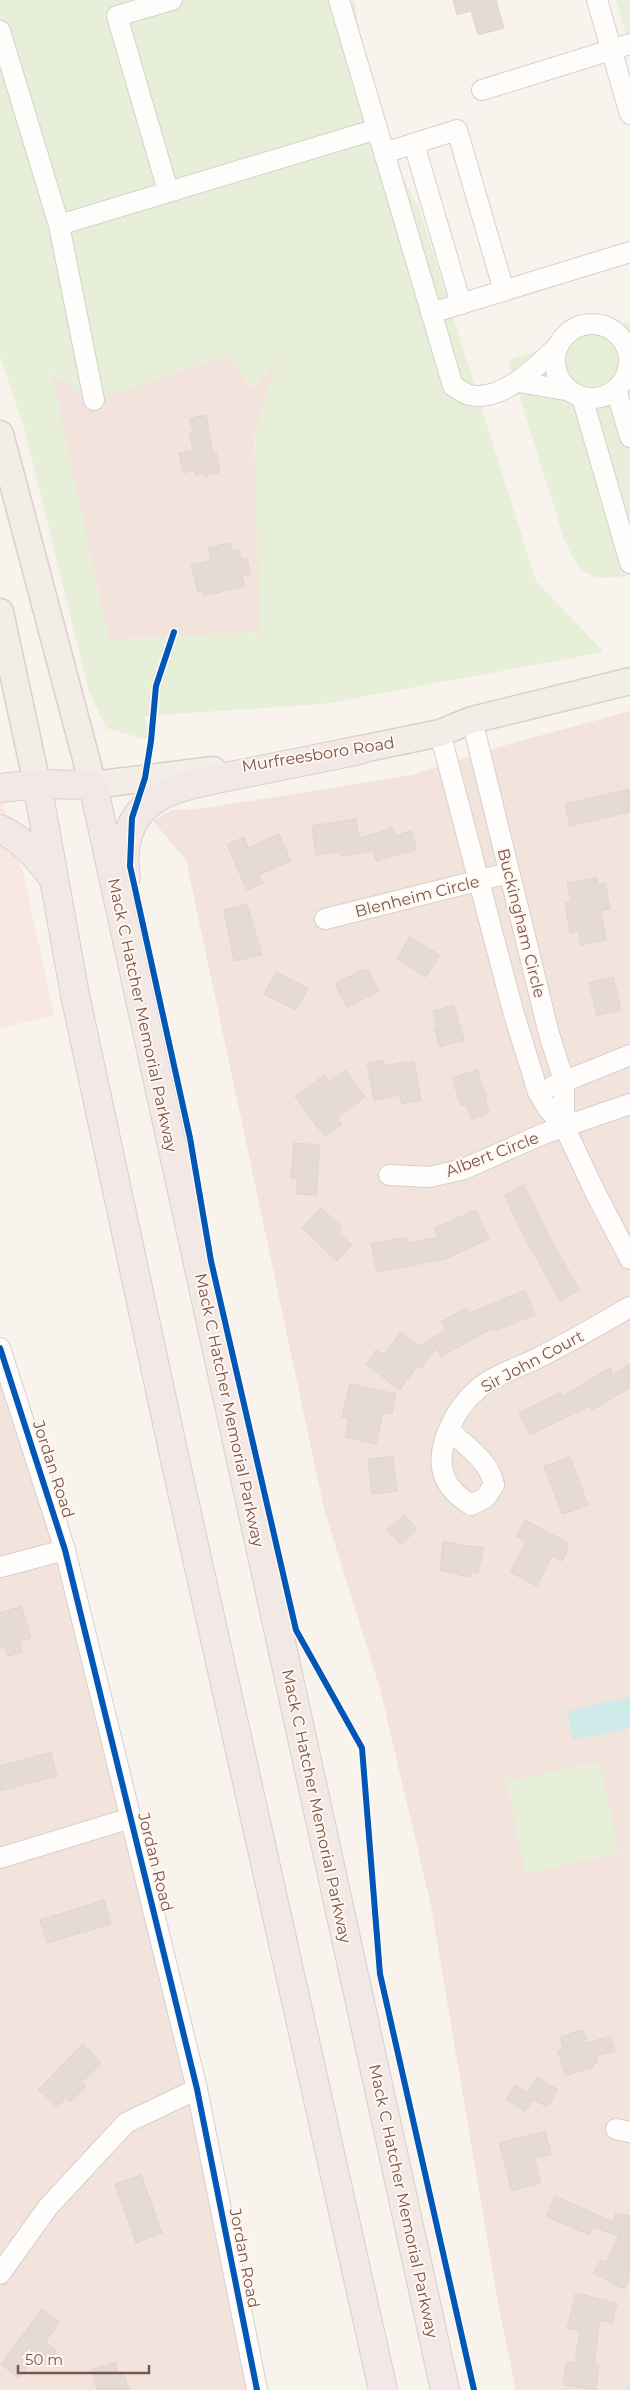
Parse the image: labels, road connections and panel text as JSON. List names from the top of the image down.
{
  "streets": {
    "highway": ["Murfreesboro Road", "Mack C Hatcher Memorial Parkway"],
    "street": [
      "Blenheim Circle",
      "Buckingham Circle",
      "Albert Circle",
      "Sir John Court",
      "Jordan Road"
    ]
  },
  "crossings": [
    ["Murfreesboro Road", "Buckingham Circle"],
    ["Murfreesboro Road", "Mack C Hatcher Memorial Parkway"],
    ["Blenheim Circle", "Buckingham Circle"],
    ["Buckingham Circle", "Albert Circle"]
  ],
  "scale_bar": "50 m"
}
